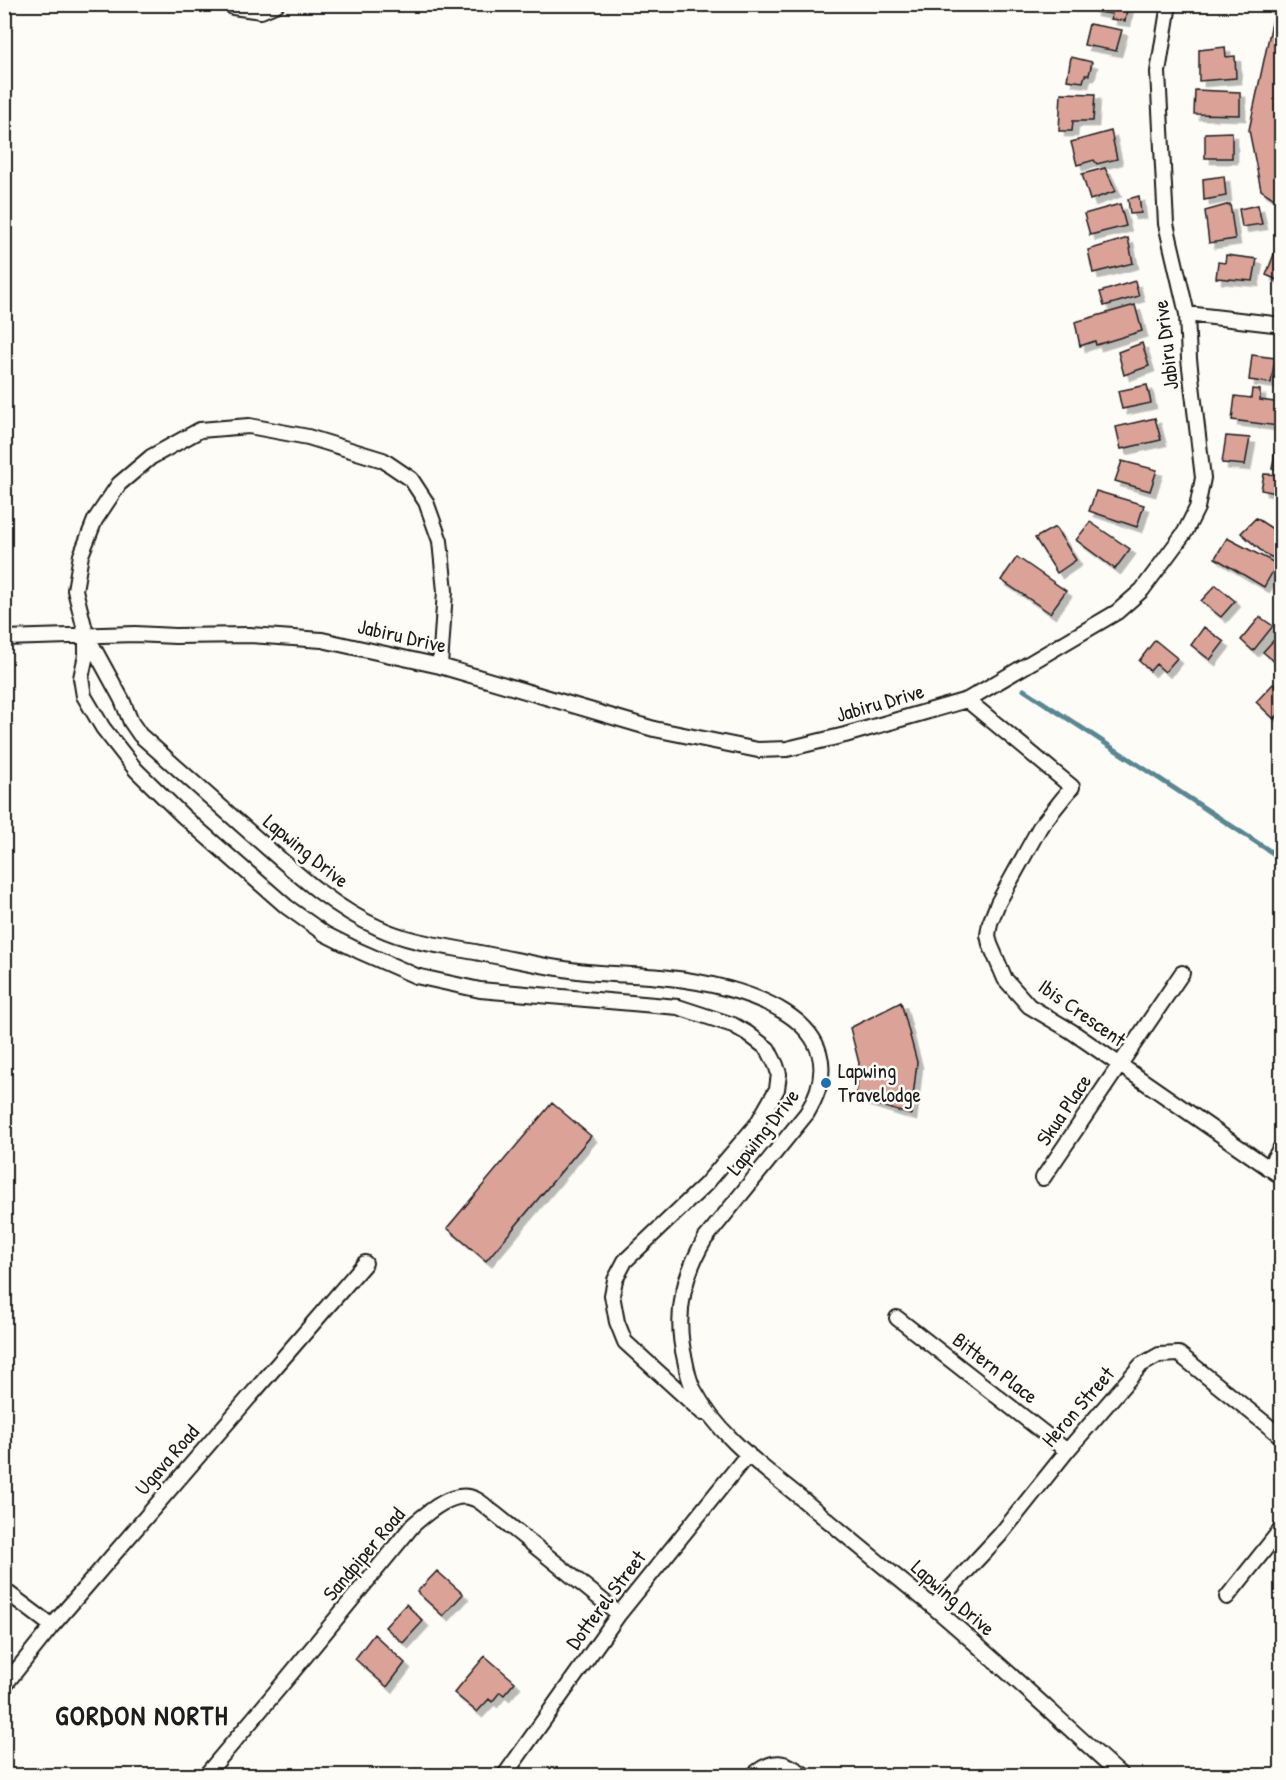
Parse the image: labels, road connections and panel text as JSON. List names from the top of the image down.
{
  "streets": {
    "street": [
      "Jabiru Drive",
      "Lapwing Drive",
      "Ibis Crescent",
      "Skua Place",
      "Bittern Place",
      "Heron Street",
      "Ugava Road",
      "Sandpiper Road",
      "Dotterel Street"
    ]
  },
  "crossings": [
    ["Jabiru Drive", "Lapwing Drive"],
    ["Jabiru Drive", "Ibis Crescent"],
    ["Lapwing Drive", "Heron Street"],
    ["Lapwing Drive", "Dotterel Street"],
    ["Ibis Crescent", "Skua Place"],
    ["Bittern Place", "Heron Street"],
    ["Sandpiper Road", "Dotterel Street"]
  ],
  "districts": ["GORDON NORTH"],
  "places": ["Lapwing Travelodge"]
}
